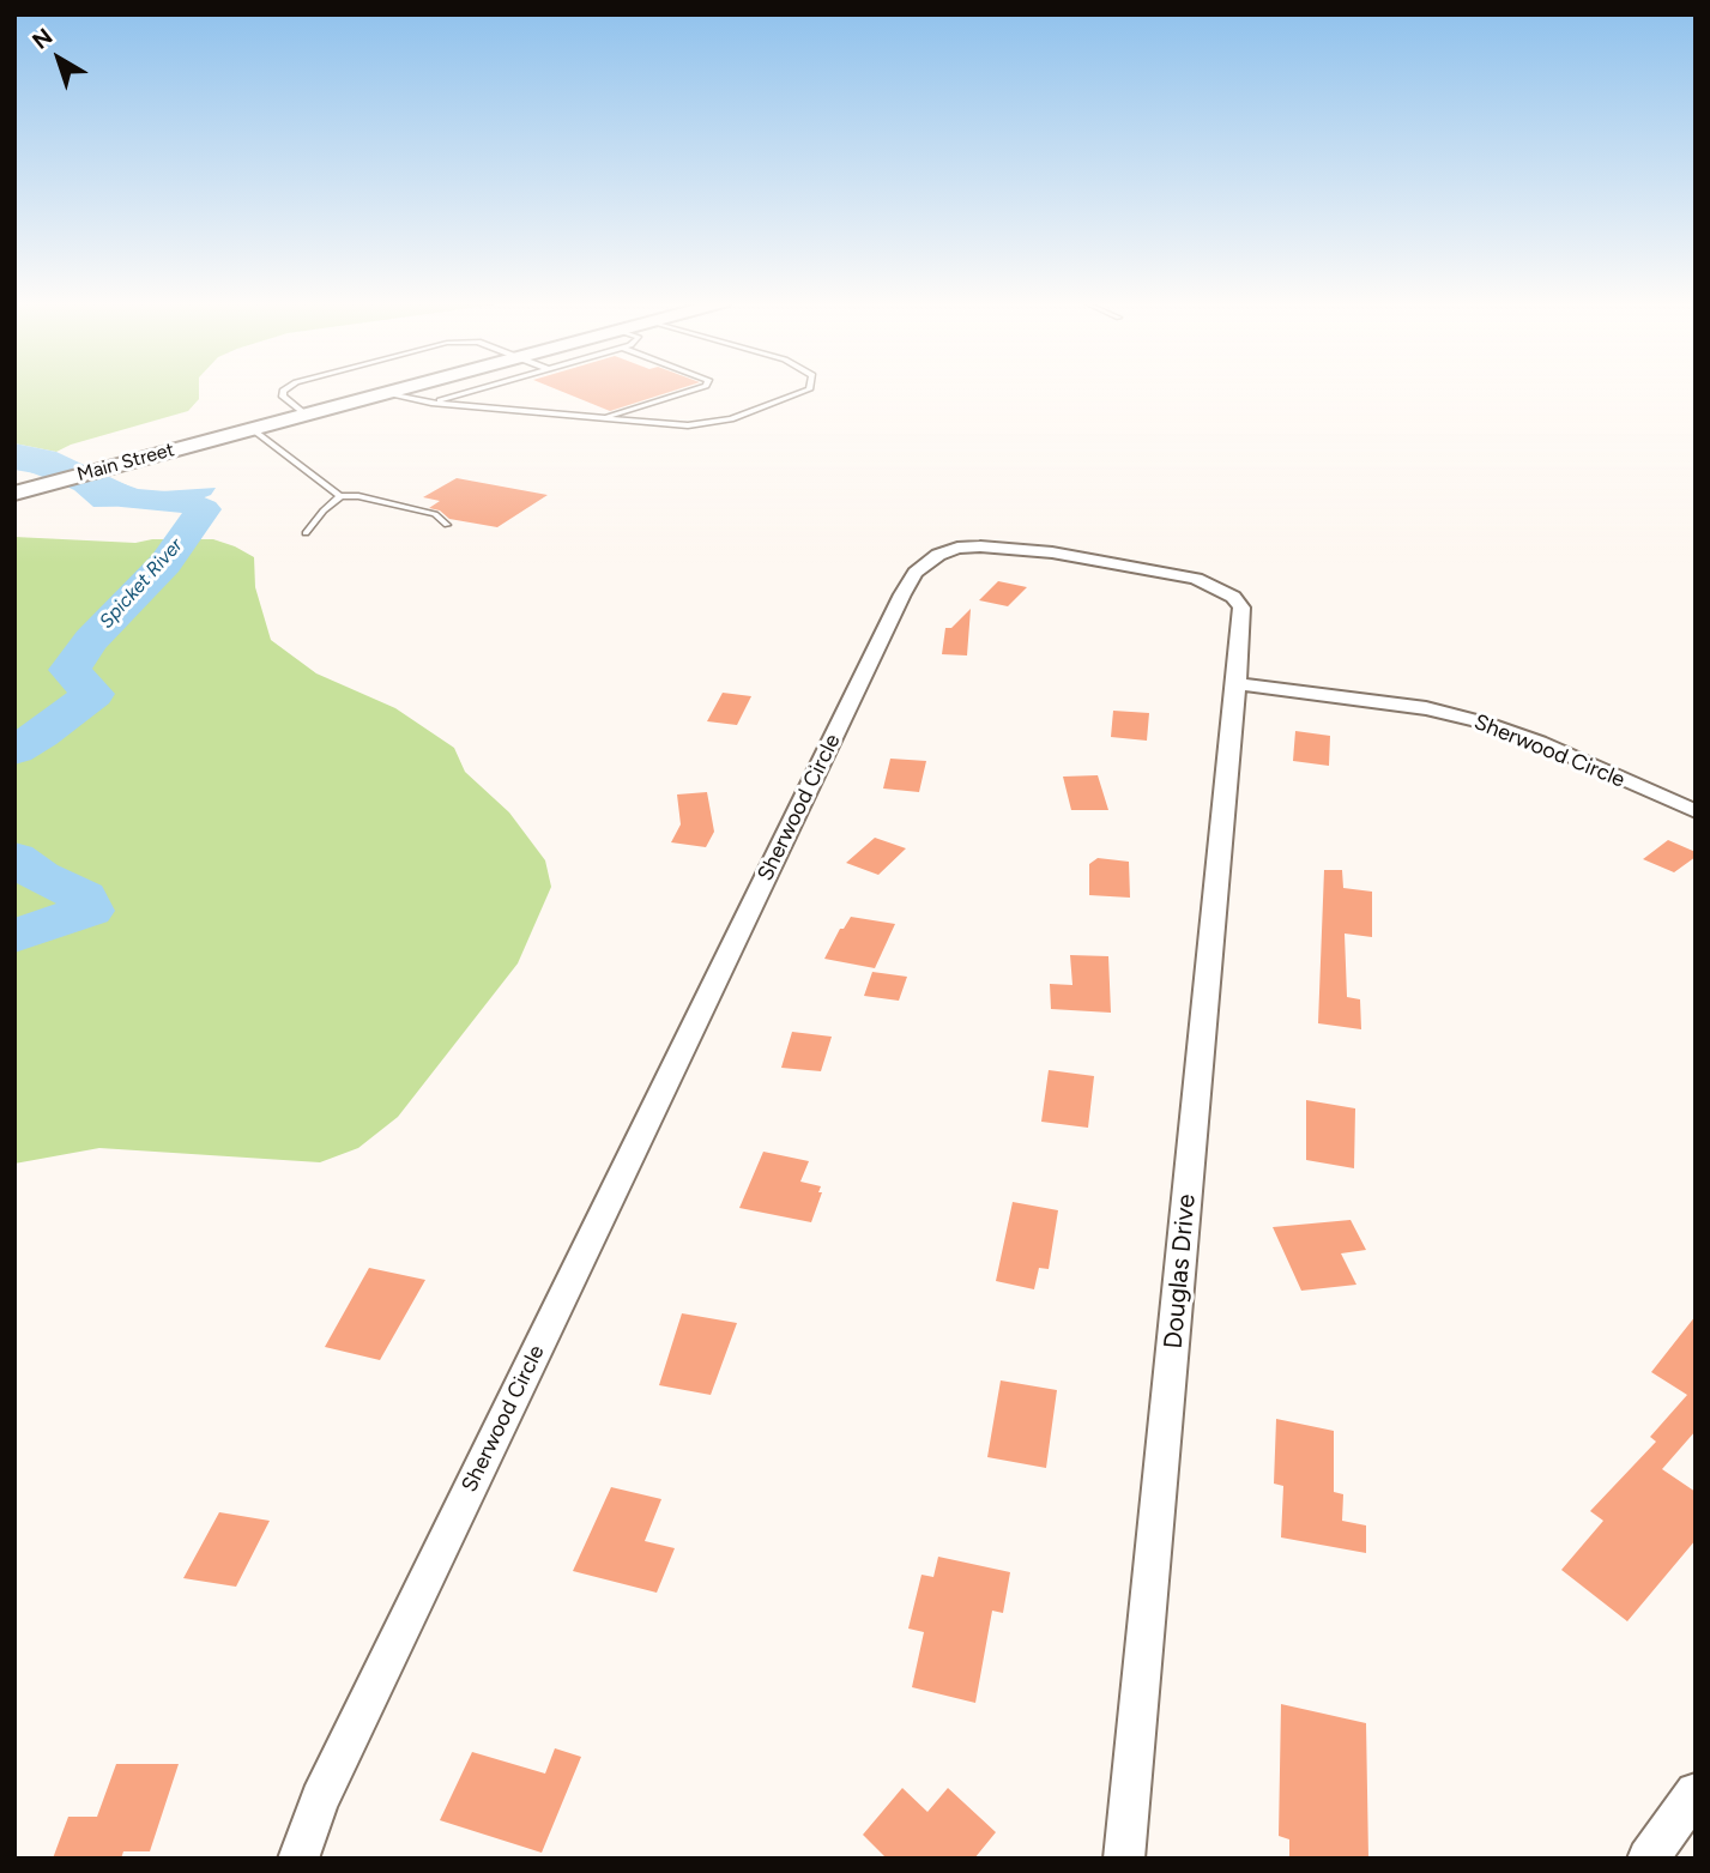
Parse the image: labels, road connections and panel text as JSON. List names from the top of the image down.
{
  "streets": {
    "main road": ["Main Street"],
    "street": ["Sherwood Circle", "Douglas Drive"]
  },
  "crossings": [
    ["Sherwood Circle", "Douglas Drive"]
  ],
  "water": ["Spicket River"],
  "north": "top left"
}
